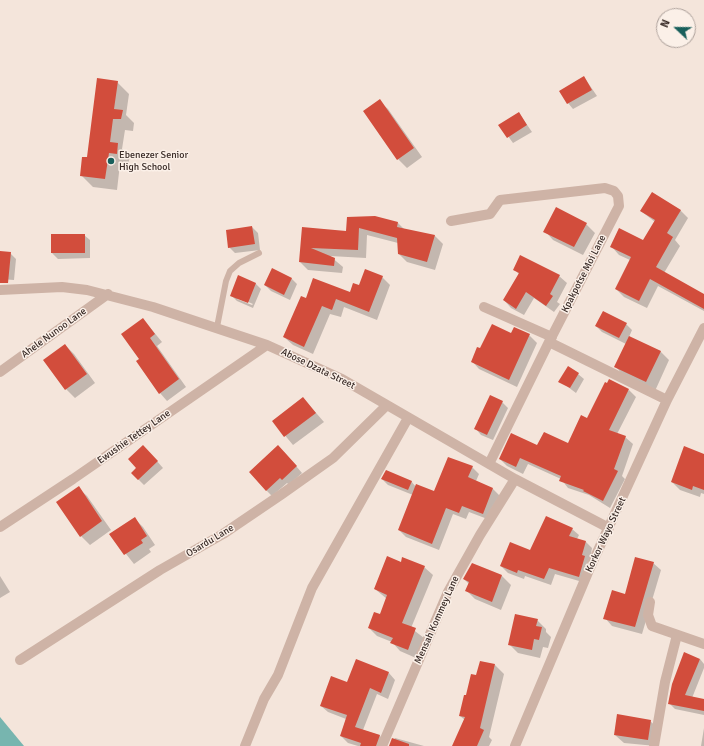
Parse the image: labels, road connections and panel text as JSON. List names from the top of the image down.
{
  "streets": {
    "street": [
      "Kpakpotse Moi Lane",
      "Ahele Nunoo Lane",
      "Abose Dzata Street",
      "Ewushie Tettey Lane",
      "Korkor Wayo Street",
      "Osardu Lane",
      "Mensah Kommey Lane"
    ]
  },
  "crossings": [
    ["Ahele Nunoo Lane", "Abose Dzata Street"],
    ["Abose Dzata Street", "Ewushie Tettey Lane"],
    ["Abose Dzata Street", "Korkor Wayo Street"],
    ["Abose Dzata Street", "Osardu Lane"],
    ["Abose Dzata Street", "Mensah Kommey Lane"]
  ],
  "places": ["Ebenezer Senior High School"],
  "north": "left"
}
